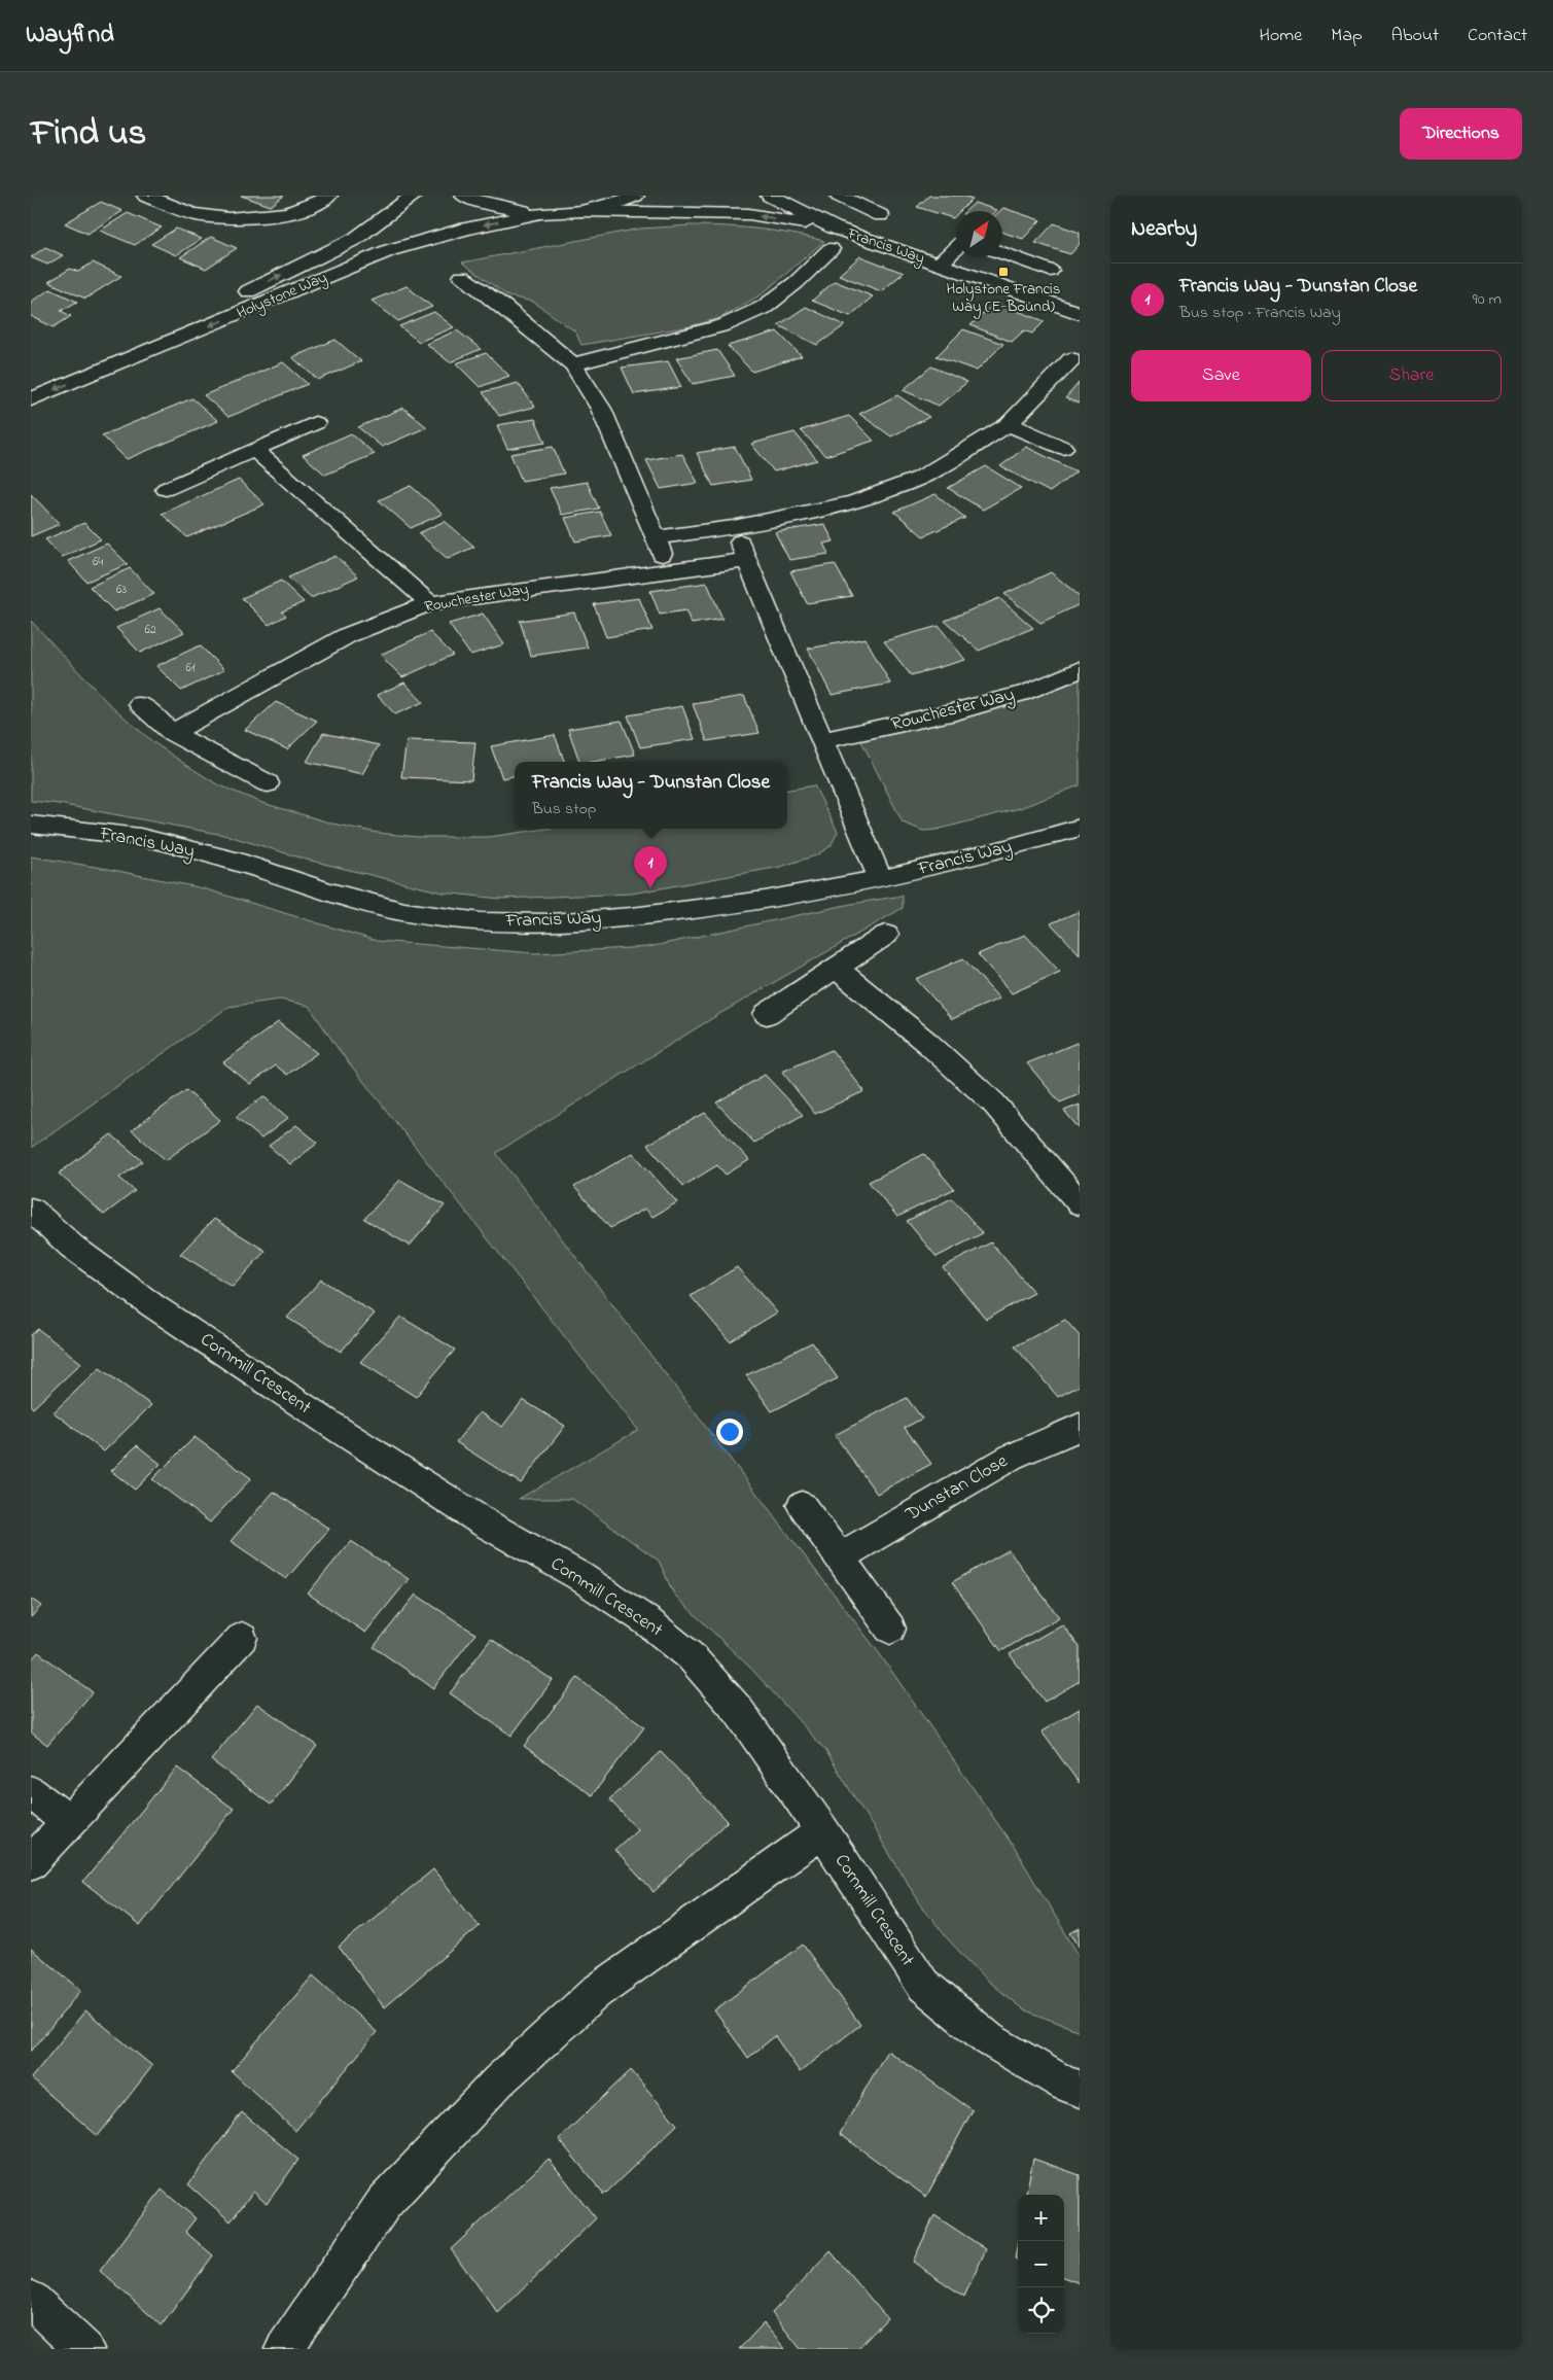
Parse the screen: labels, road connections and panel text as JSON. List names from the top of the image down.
{
  "streets": {
    "street": [
      "Francis Way",
      "Holystone Way",
      "Rowchester Way",
      "Cornmill Crescent",
      "Dunstan Close"
    ]
  },
  "crossings": [
    ["Francis Way", "Holystone Way"]
  ],
  "places": {
    "transit": ["Holystone Francis Way (E-Bound)"]
  },
  "house_numbers": [
    "64",
    "63",
    "62",
    "61"
  ],
  "north": "top right",
  "page": {
    "header": "Wayfind",
    "nav": [
      "Home",
      "Map",
      "About",
      "Contact"
    ],
    "title": "Find us",
    "buttons": [
      "Directions",
      ["Save", "Share"]
    ],
    "heading": "Nearby",
    "list": [
      {
        "mark": "1",
        "name": "Francis Way - Dunstan Close",
        "note": "Bus stop · Francis Way",
        "value": "90 m"
      }
    ],
    "popup": ["Francis Way - Dunstan Close", "Bus stop"],
    "pins": "1",
    "map_buttons": ["+", "−"]
  }
}
